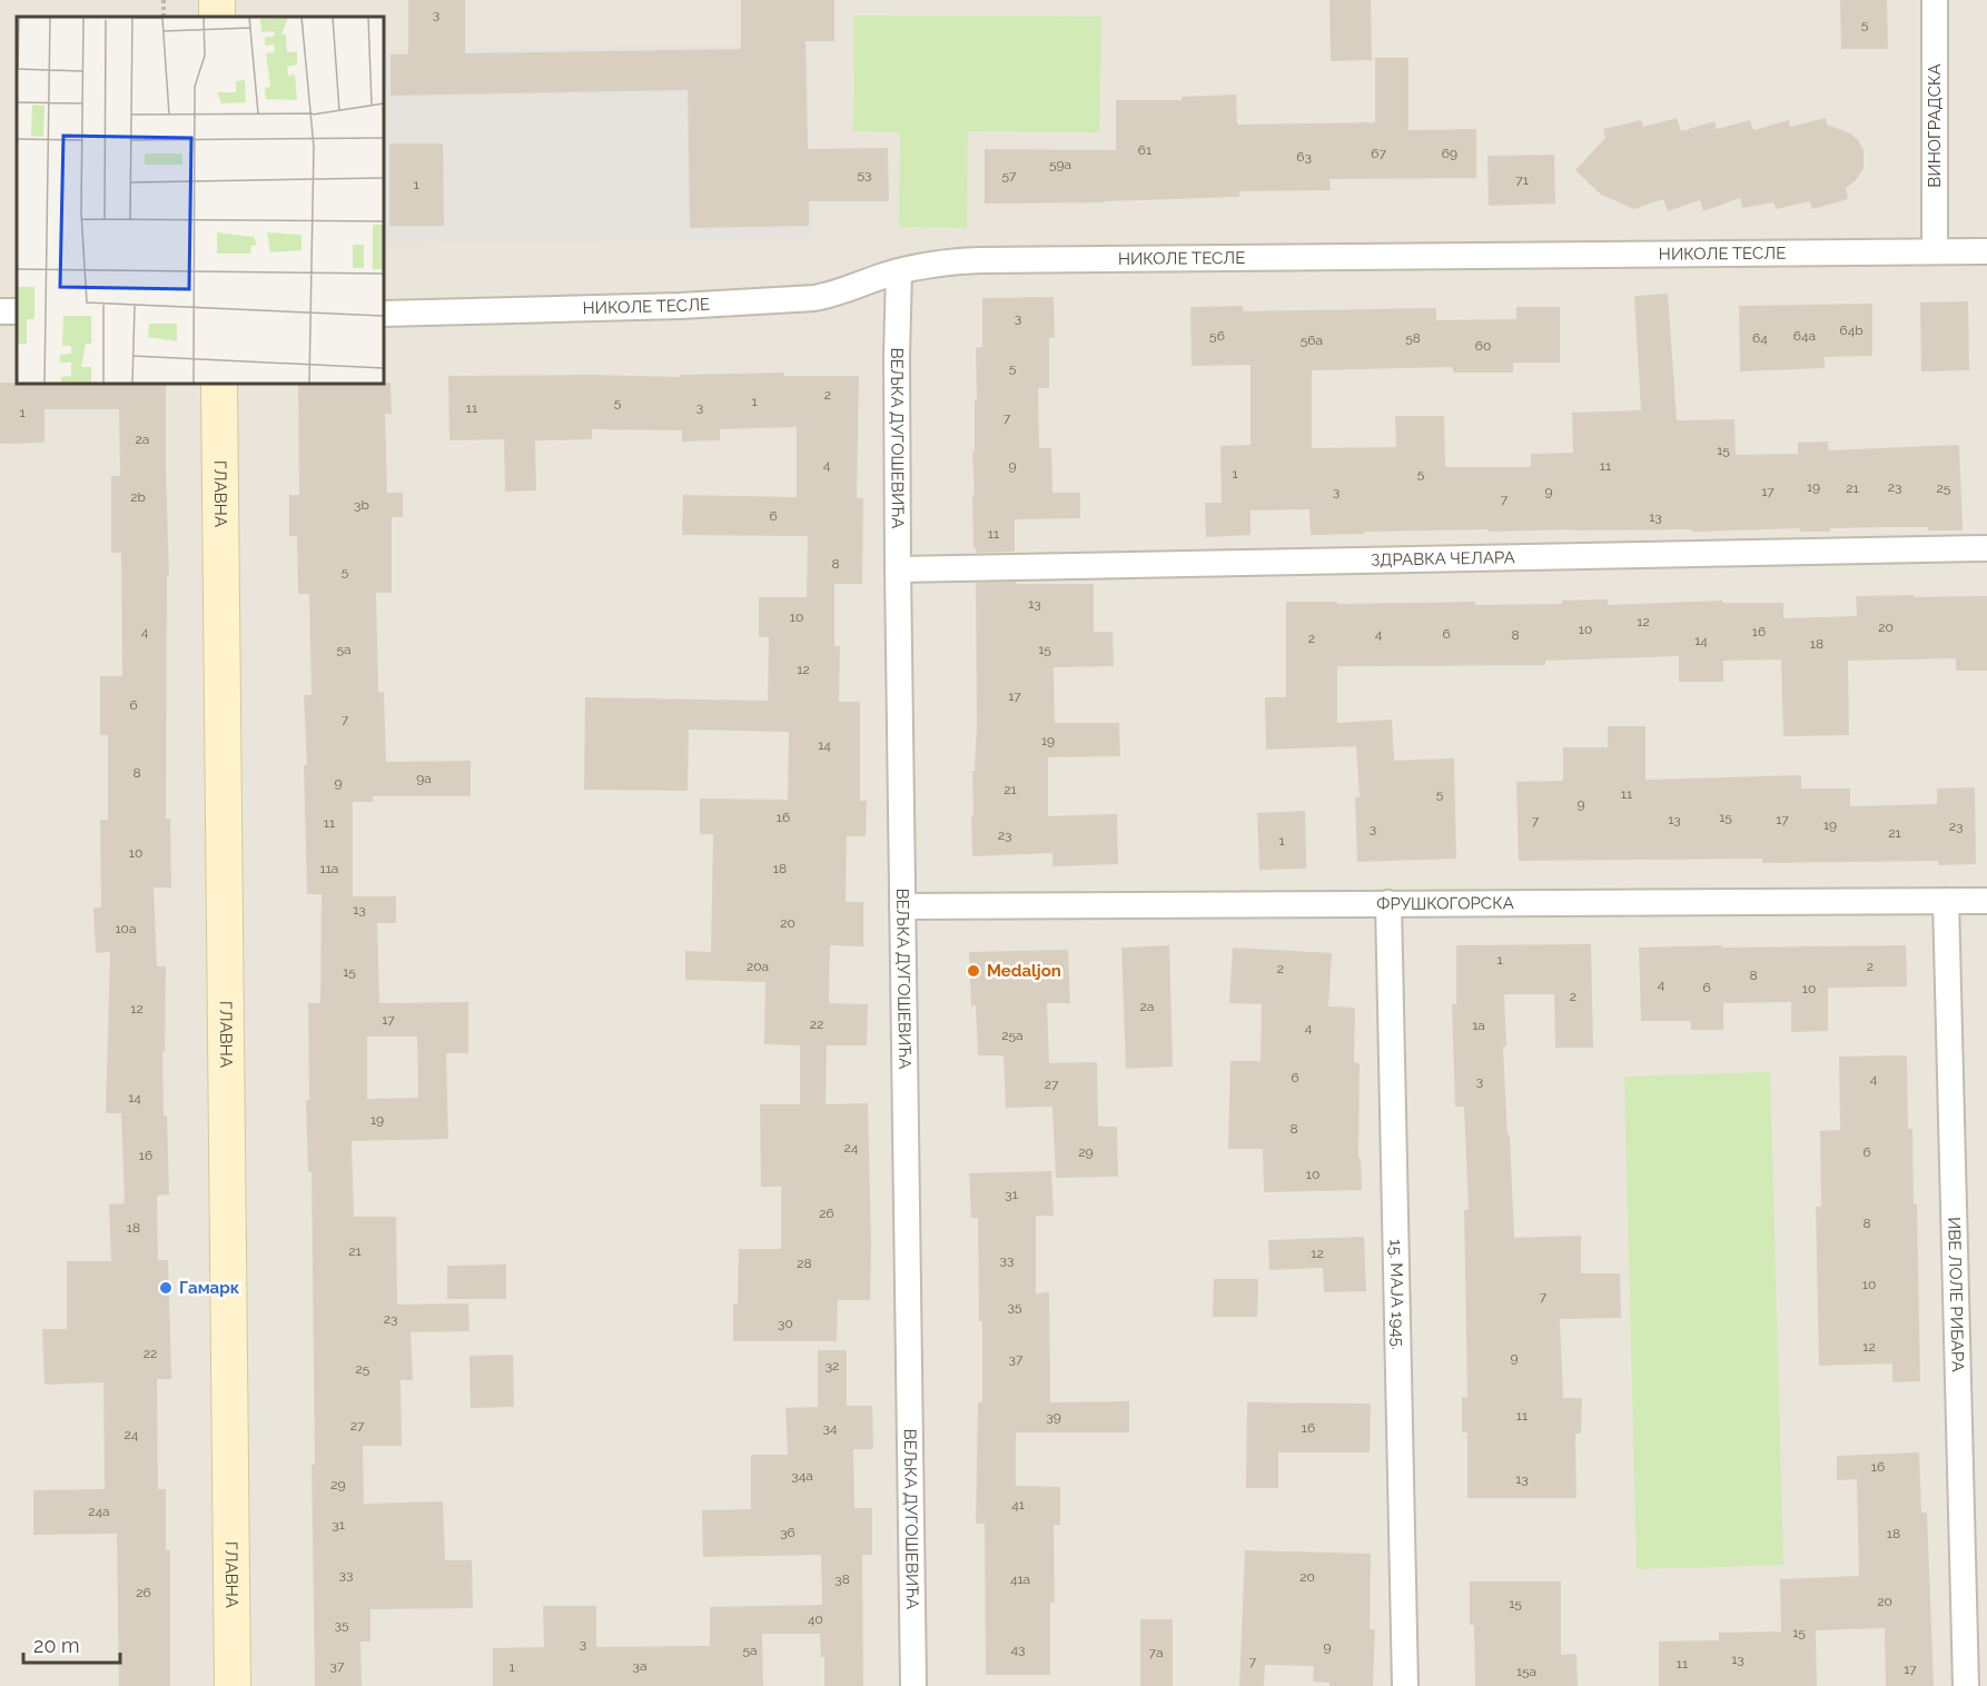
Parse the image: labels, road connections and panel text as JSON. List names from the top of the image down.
{
  "streets": {
    "main road": ["ГЛАВНА"],
    "street": [
      "ВИНОГРАДСКА",
      "НИКОЛЕ ТЕСЛЕ",
      "ВЕЉКА ДУГОШЕВИЋА",
      "ЗДРАВКА ЧЕЛАРА",
      "ФРУШКОГОРСКА",
      "ИВЕ ЛОЛЕ РИБАРА",
      "15. МАЈА 1945."
    ]
  },
  "crossings": [
    ["ВИНОГРАДСКА", "НИКОЛЕ ТЕСЛЕ"],
    ["НИКОЛЕ ТЕСЛЕ", "ВЕЉКА ДУГОШЕВИЋА"],
    ["ВЕЉКА ДУГОШЕВИЋА", "ЗДРАВКА ЧЕЛАРА"],
    ["ВЕЉКА ДУГОШЕВИЋА", "ФРУШКОГОРСКА"],
    ["ФРУШКОГОРСКА", "ИВЕ ЛОЛЕ РИБАРА"],
    ["ФРУШКОГОРСКА", "15. МАЈА 1945."]
  ],
  "places": ["Medaljon", "Гамарк"],
  "house_numbers": [
    "3",
    "5",
    "61",
    "67",
    "69",
    "63",
    "59a",
    "53",
    "57",
    "71",
    "1",
    "3",
    "64b",
    "56",
    "64a",
    "58",
    "64",
    "56a",
    "60",
    "5",
    "2",
    "1",
    "5",
    "3",
    "11",
    "1",
    "7",
    "2a",
    "15",
    "4",
    "9",
    "11",
    "1",
    "5",
    "19",
    "23",
    "21",
    "25",
    "3",
    "9",
    "17",
    "2b",
    "7",
    "3b",
    "6",
    "13",
    "11",
    "8",
    "5",
    "13",
    "10",
    "12",
    "20",
    "10",
    "4",
    "16",
    "4",
    "6",
    "8",
    "2",
    "14",
    "18",
    "5a",
    "15",
    "12",
    "17",
    "6",
    "7",
    "19",
    "14",
    "8",
    "9a",
    "9",
    "21",
    "5",
    "11",
    "9",
    "16",
    "15",
    "13",
    "17",
    "7",
    "11",
    "19",
    "23",
    "3",
    "21",
    "23",
    "1",
    "10",
    "11a",
    "18",
    "13",
    "20",
    "10a",
    "1",
    "20a",
    "2",
    "2",
    "15",
    "8",
    "4",
    "6",
    "10",
    "2",
    "2a",
    "12",
    "17",
    "22",
    "1a",
    "4",
    "25a",
    "6",
    "4",
    "3",
    "27",
    "14",
    "19",
    "8",
    "24",
    "29",
    "6",
    "16",
    "10",
    "31",
    "26",
    "8",
    "18",
    "21",
    "12",
    "33",
    "28",
    "10",
    "7",
    "35",
    "23",
    "30",
    "12",
    "22",
    "9",
    "37",
    "32",
    "25",
    "11",
    "39",
    "27",
    "34",
    "16",
    "24",
    "16",
    "34a",
    "13",
    "29",
    "41",
    "24a",
    "31",
    "36",
    "18",
    "33",
    "20",
    "38",
    "41a",
    "26",
    "20",
    "15",
    "40",
    "35",
    "15",
    "3",
    "9",
    "43",
    "5a",
    "7a",
    "13",
    "7",
    "11",
    "37",
    "3a",
    "1",
    "17",
    "15a"
  ],
  "scale_bar": "20 m"
}
